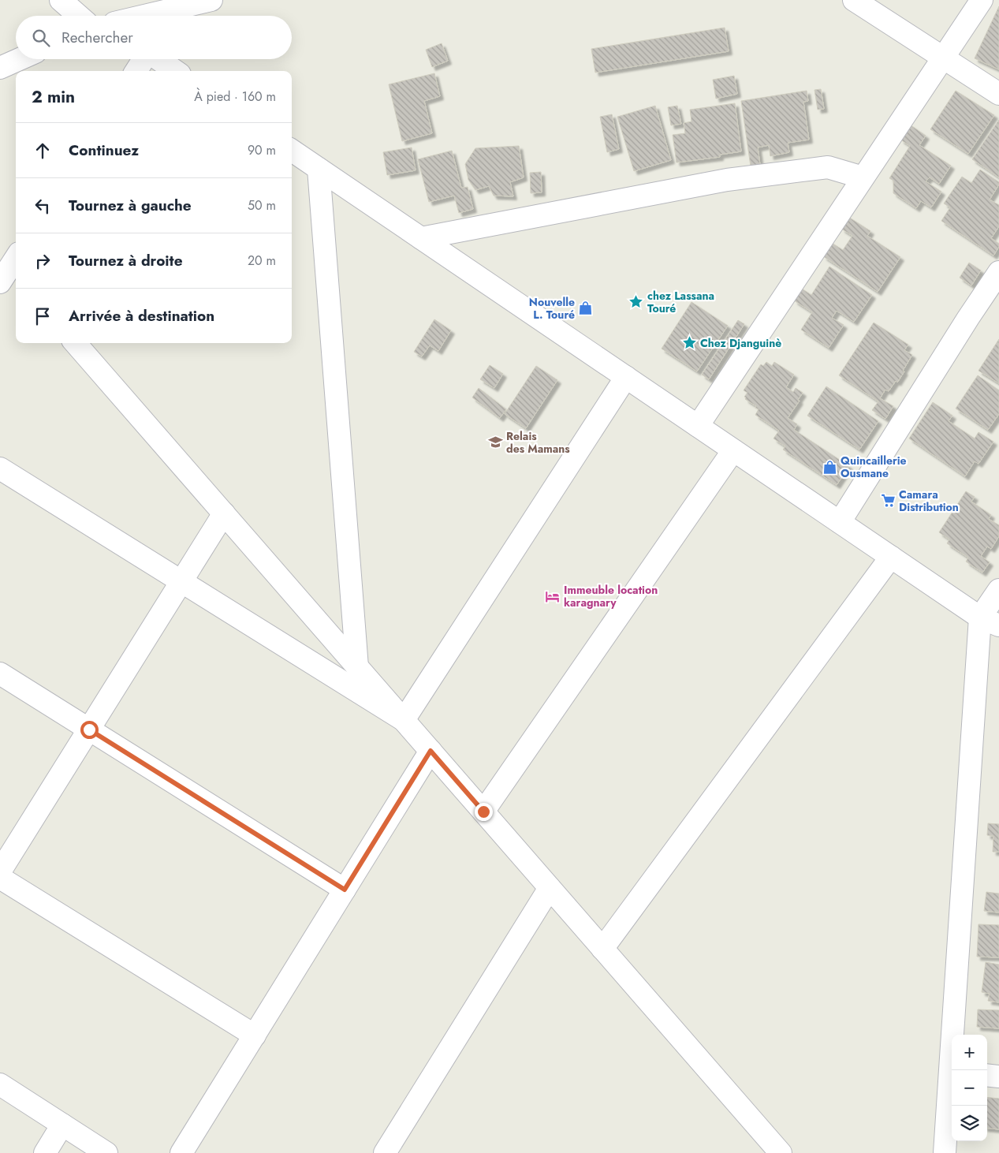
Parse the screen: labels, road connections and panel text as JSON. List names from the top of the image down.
{
  "places": {
    "place": ["chez Lassana Touré", "Chez Djanguinè"],
    "shop": ["Nouvelle L. Touré", "Quincaillerie Ousmane"],
    "school or university": ["Relais des Mamans"],
    "supermarket": ["Camara Distribution"],
    "hotel": ["Immeuble location karagnary"]
  },
  "page": {
    "search": "Rechercher",
    "heading": ["2 min", "À pied · 160 m"],
    "list": [
      ["Continuez", "90 m"],
      ["Tournez à gauche", "50 m"],
      ["Tournez à droite", "20 m"],
      "Arrivée à destination"
    ],
    "map_buttons": ["+", "−"]
  }
}
